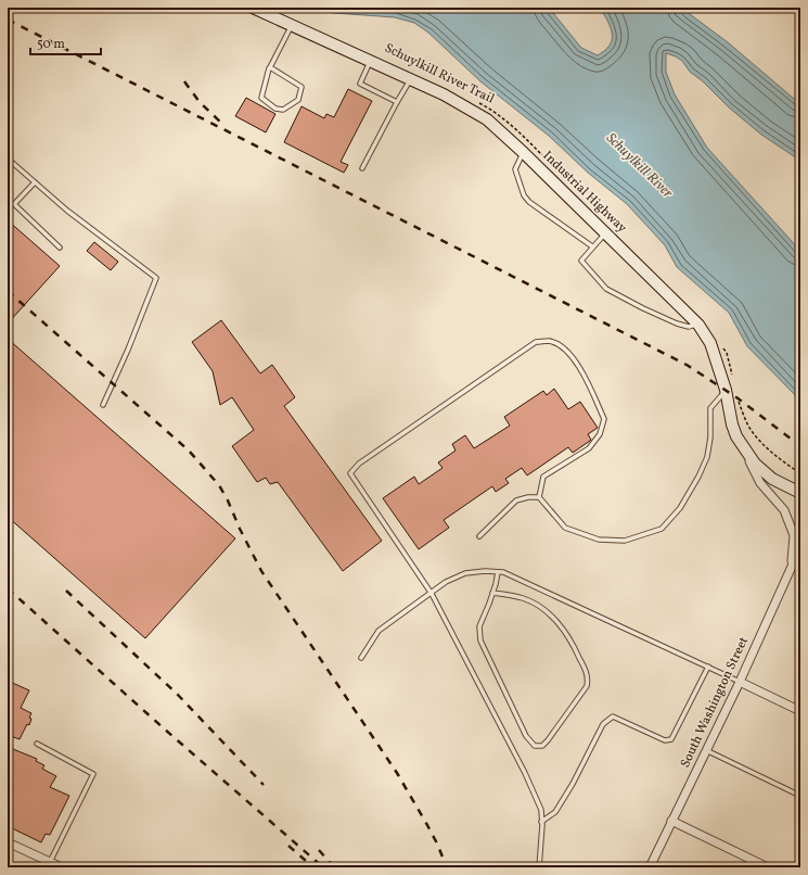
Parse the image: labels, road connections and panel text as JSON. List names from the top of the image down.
{
  "streets": {
    "street": ["Industrial Highway", "South Washington Street"],
    "path": ["Schuylkill River Trail"]
  },
  "water": ["Schuylkill River"],
  "scale_bar": "50 m"
}
